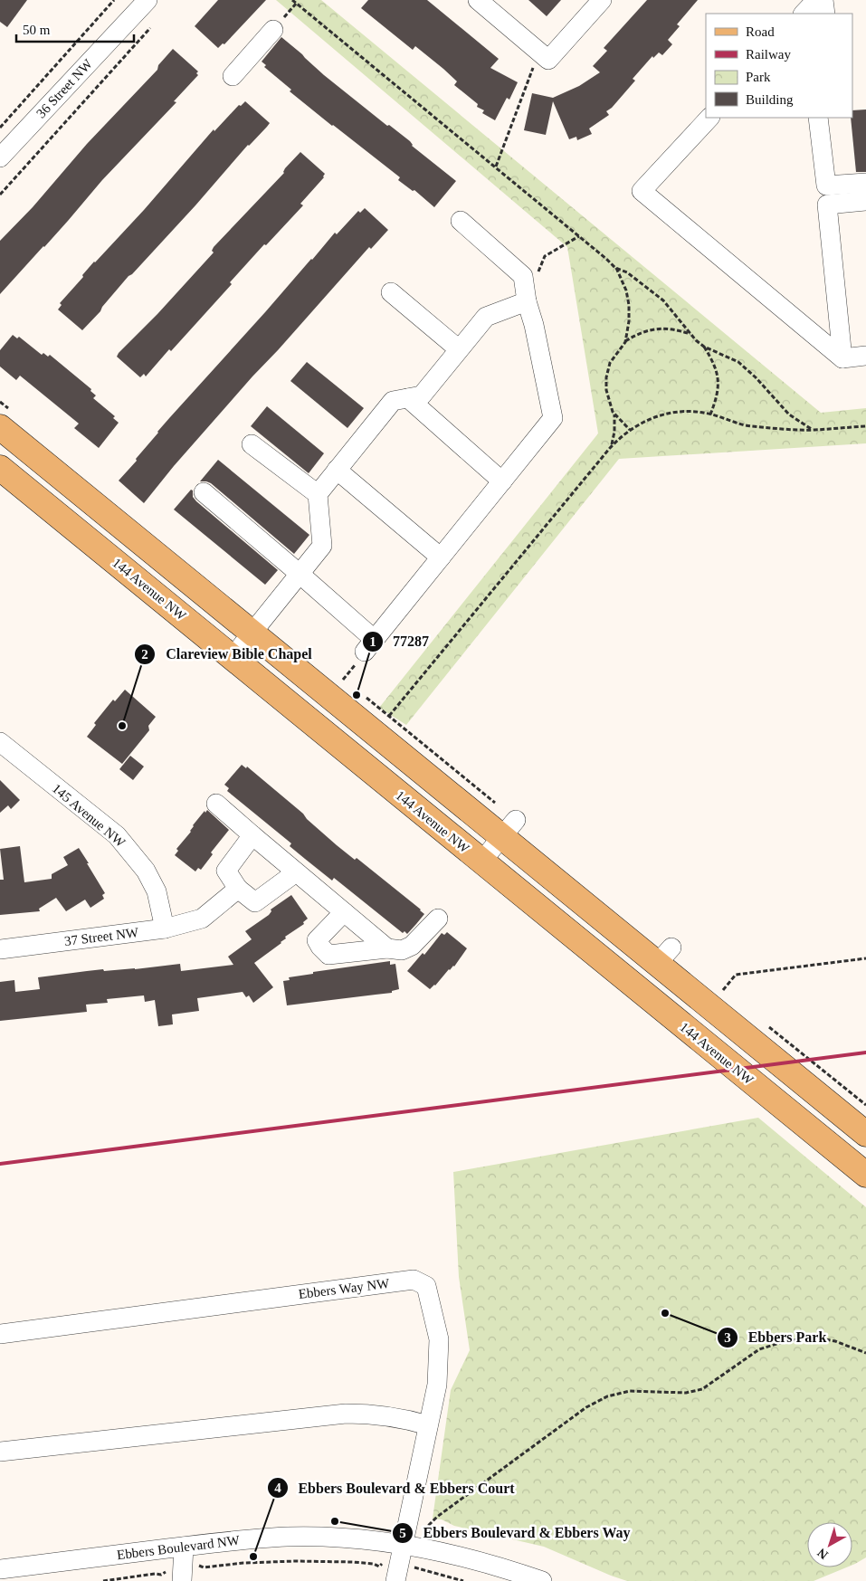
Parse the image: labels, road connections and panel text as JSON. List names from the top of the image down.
{
  "streets": {
    "main road": ["144 Avenue NW"],
    "street": [
      "36 Street NW",
      "145 Avenue NW",
      "37 Street NW",
      "Ebbers Way NW",
      "Ebbers Boulevard NW"
    ]
  },
  "crossings": [
    ["145 Avenue NW", "37 Street NW"],
    ["Ebbers Way NW", "Ebbers Boulevard NW"]
  ],
  "places": [
    "77287",
    "Clareview Bible Chapel",
    "Ebbers Park",
    "Ebbers Boulevard & Ebbers Way",
    "Ebbers Boulevard & Ebbers Court"
  ],
  "legend": [
    "Road",
    "Railway",
    "Park",
    "Building"
  ],
  "scale_bar": "50 m",
  "north": "bottom left"
}
